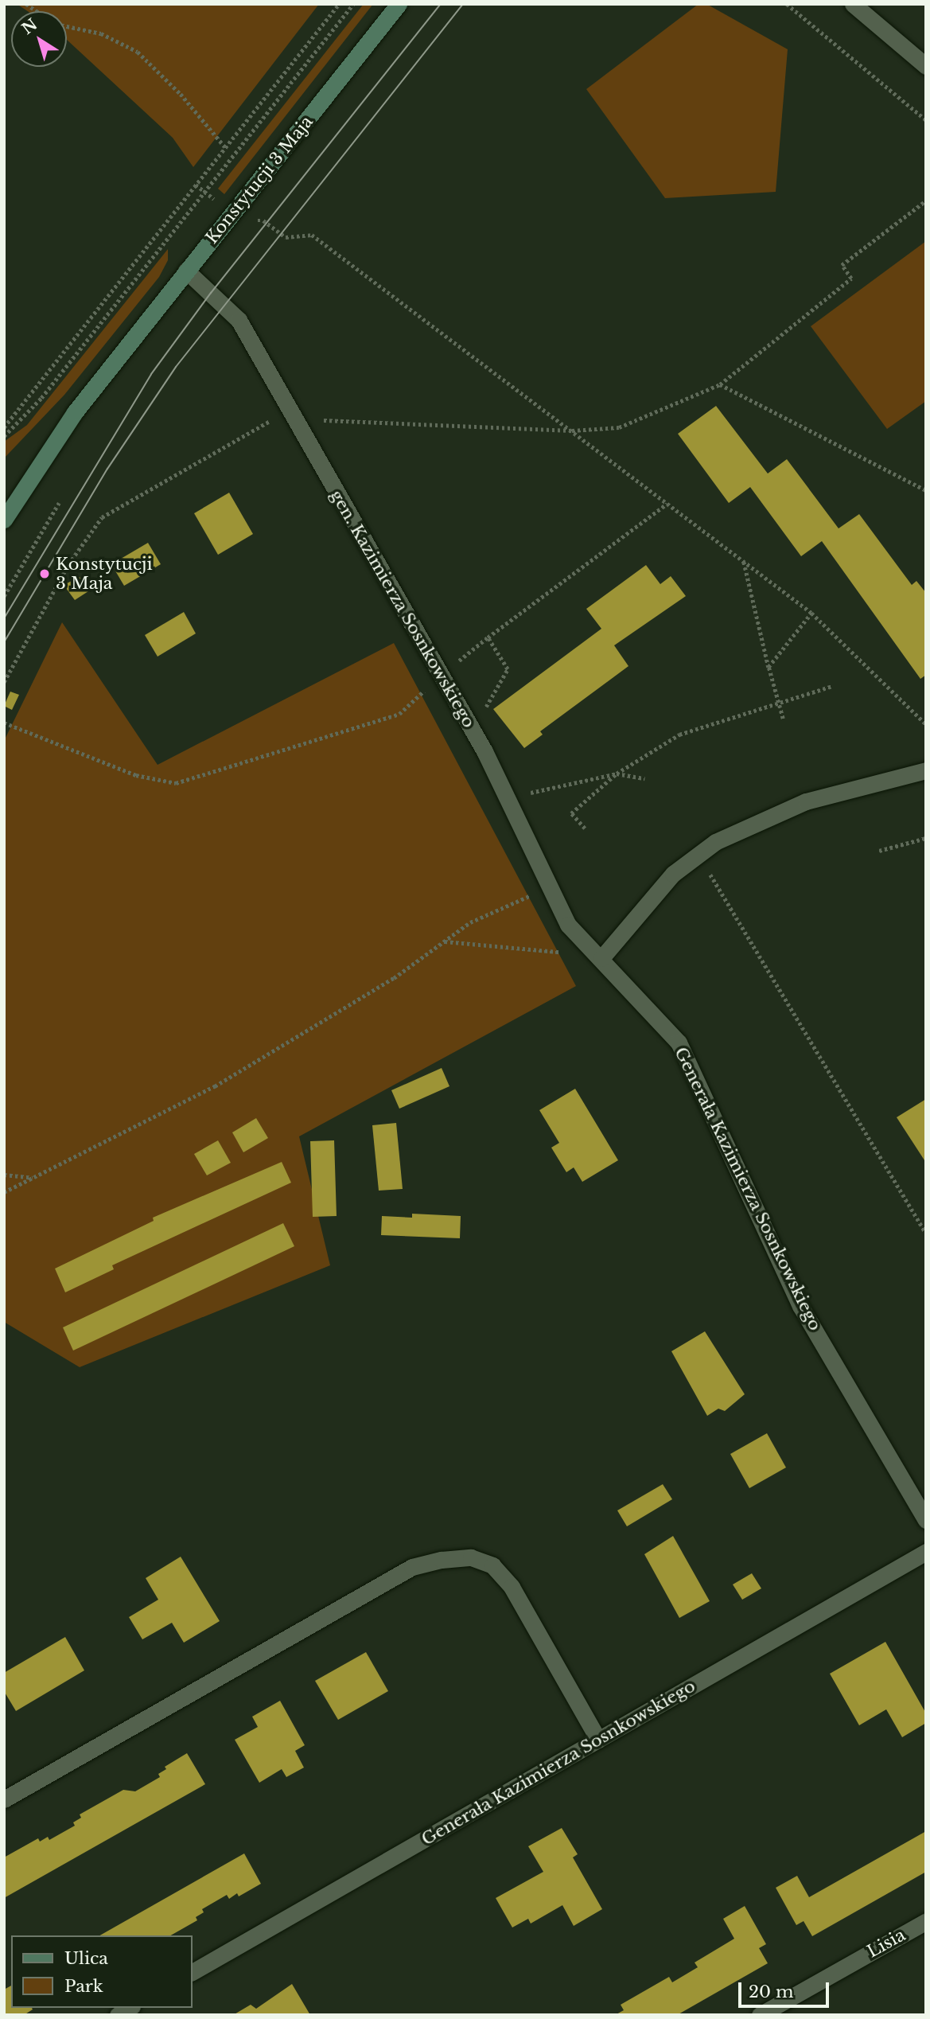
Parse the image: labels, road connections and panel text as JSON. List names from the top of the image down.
{
  "streets": {
    "street": [
      "Konstytucji 3 Maja",
      "gen. Kazimierza Sosnkowskiego",
      "Generała Kazimierza Sosnkowskiego",
      "Lisia"
    ]
  },
  "crossings": [
    ["Konstytucji 3 Maja", "gen. Kazimierza Sosnkowskiego"],
    ["gen. Kazimierza Sosnkowskiego", "Generała Kazimierza Sosnkowskiego"]
  ],
  "places": ["Konstytucji 3 Maja"],
  "legend": ["Ulica", "Park"],
  "scale_bar": "20 m",
  "north": "top left"
}
